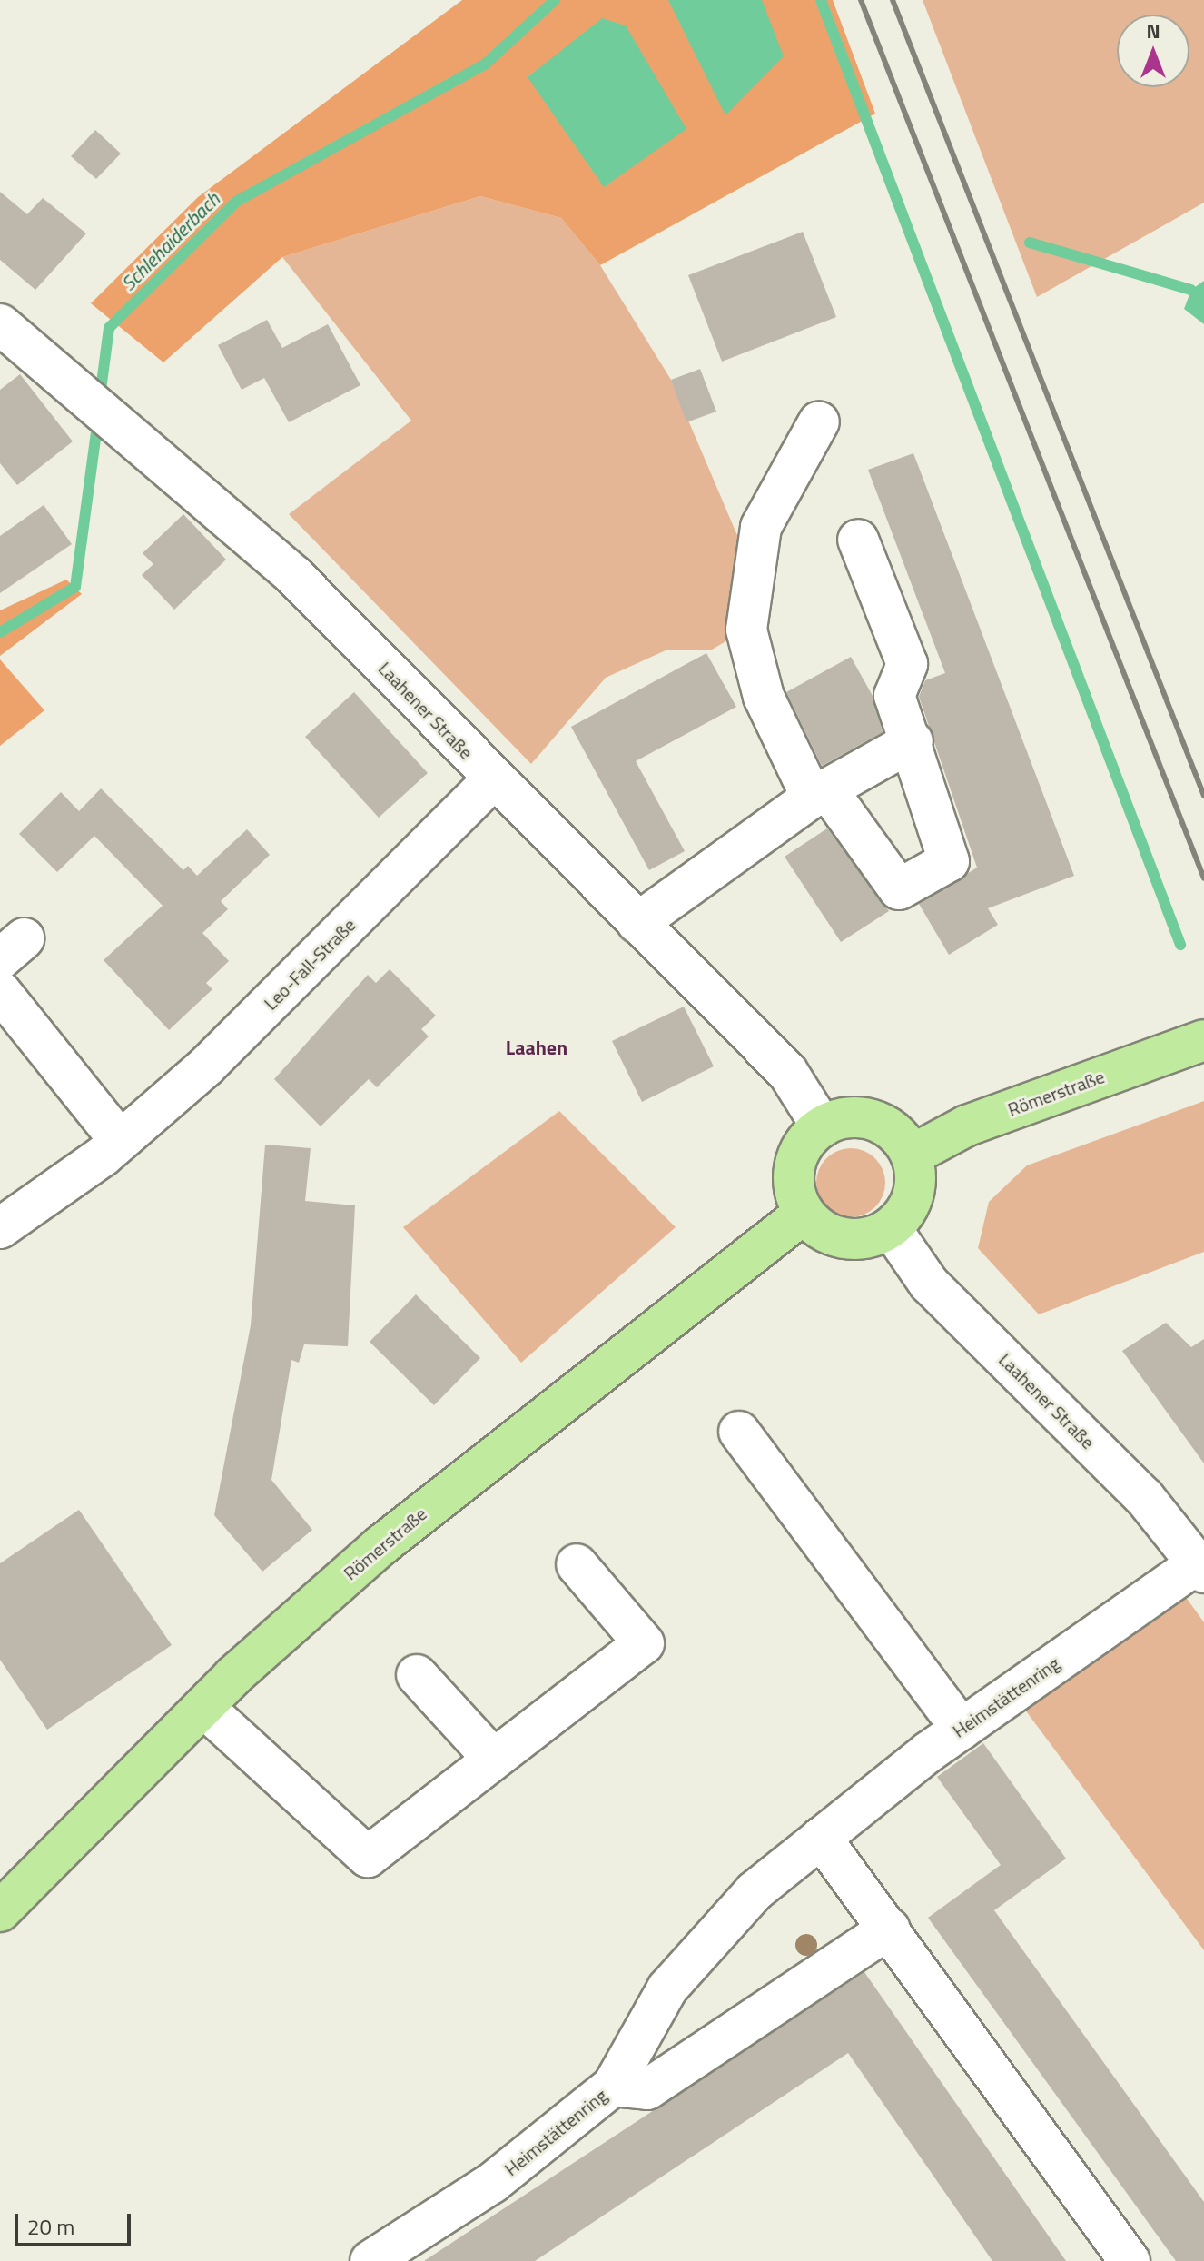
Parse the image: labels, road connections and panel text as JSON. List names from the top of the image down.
{
  "streets": {
    "main road": ["Römerstraße"],
    "street": ["Laahener Straße", "Leo-Fall-Straße", "Heimstättenring"]
  },
  "crossings": [
    ["Laahener Straße", "Leo-Fall-Straße"],
    ["Laahener Straße", "Römerstraße"],
    ["Laahener Straße", "Heimstättenring"]
  ],
  "districts": ["Laahen"],
  "water": ["Schlehaiderbach"],
  "scale_bar": "20 m",
  "north": "top"
}
